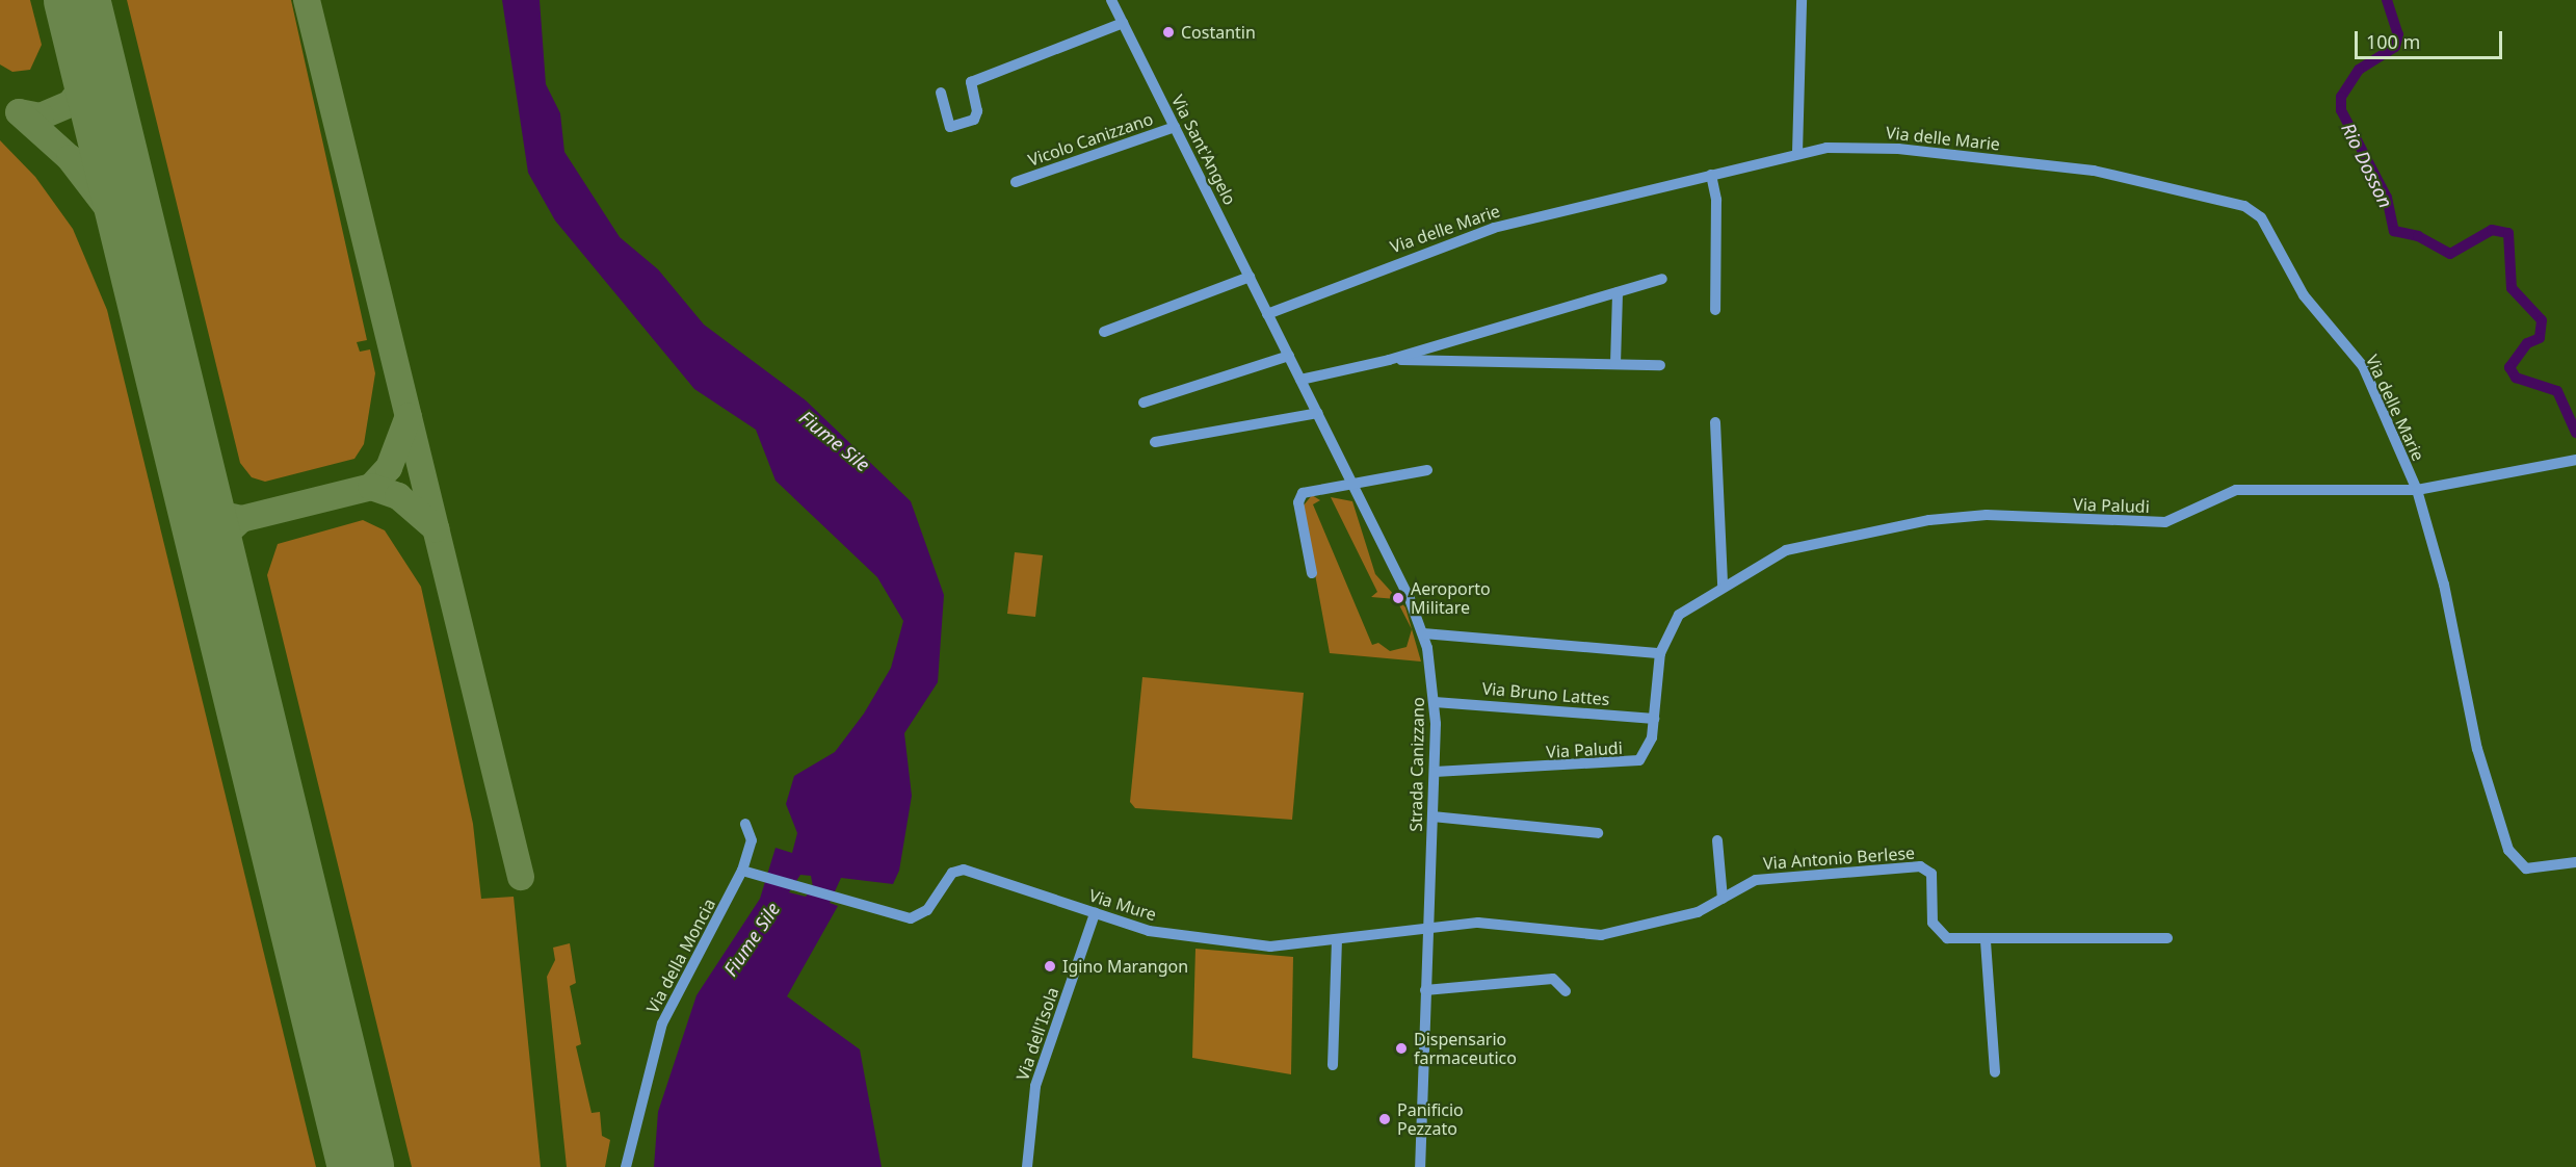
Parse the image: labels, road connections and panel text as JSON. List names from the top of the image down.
{
  "streets": {
    "street": [
      "Via delle Marie",
      "Vicolo Canizzano",
      "Via Sant'Angelo",
      "Via Paludi",
      "Via Bruno Lattes",
      "Strada Canizzano",
      "Via Antonio Berlese",
      "Via Mure",
      "Via della Moncia",
      "Via dell'Isola"
    ]
  },
  "crossings": [
    ["Via delle Marie", "Via Sant'Angelo"],
    ["Via delle Marie", "Via Paludi"],
    ["Via delle Marie", "Strada Canizzano"],
    ["Vicolo Canizzano", "Via Sant'Angelo"],
    ["Via Sant'Angelo", "Strada Canizzano"],
    ["Via Paludi", "Via Bruno Lattes"],
    ["Via Paludi", "Strada Canizzano"],
    ["Via Bruno Lattes", "Strada Canizzano"],
    ["Strada Canizzano", "Via Antonio Berlese"],
    ["Strada Canizzano", "Via Mure"],
    ["Via Antonio Berlese", "Via Mure"],
    ["Via Mure", "Via della Moncia"],
    ["Via Mure", "Via dell'Isola"]
  ],
  "water": ["Rio Dosson", "Fiume Sile"],
  "places": [
    "Costantin",
    "Aeroporto Militare",
    "Igino Marangon",
    "Dispensario farmaceutico",
    "Panificio Pezzato"
  ],
  "scale_bar": "100 m"
}
